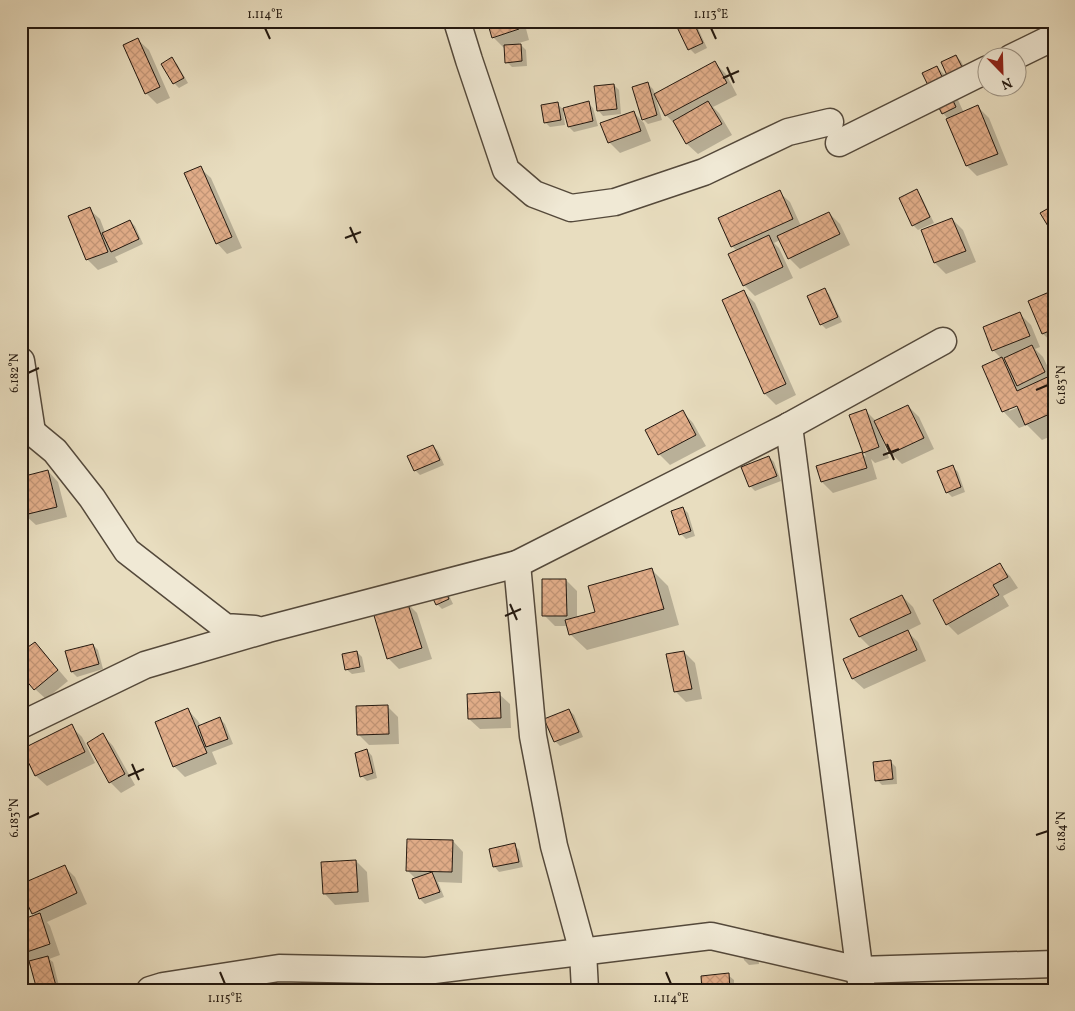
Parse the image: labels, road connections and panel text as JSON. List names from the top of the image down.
{
  "north": "bottom right",
  "coordinates": [
    "1.114°E",
    "1.113°E",
    "6.182°N",
    "6.183°N",
    "6.184°N",
    "1.115°E"
  ]
}
